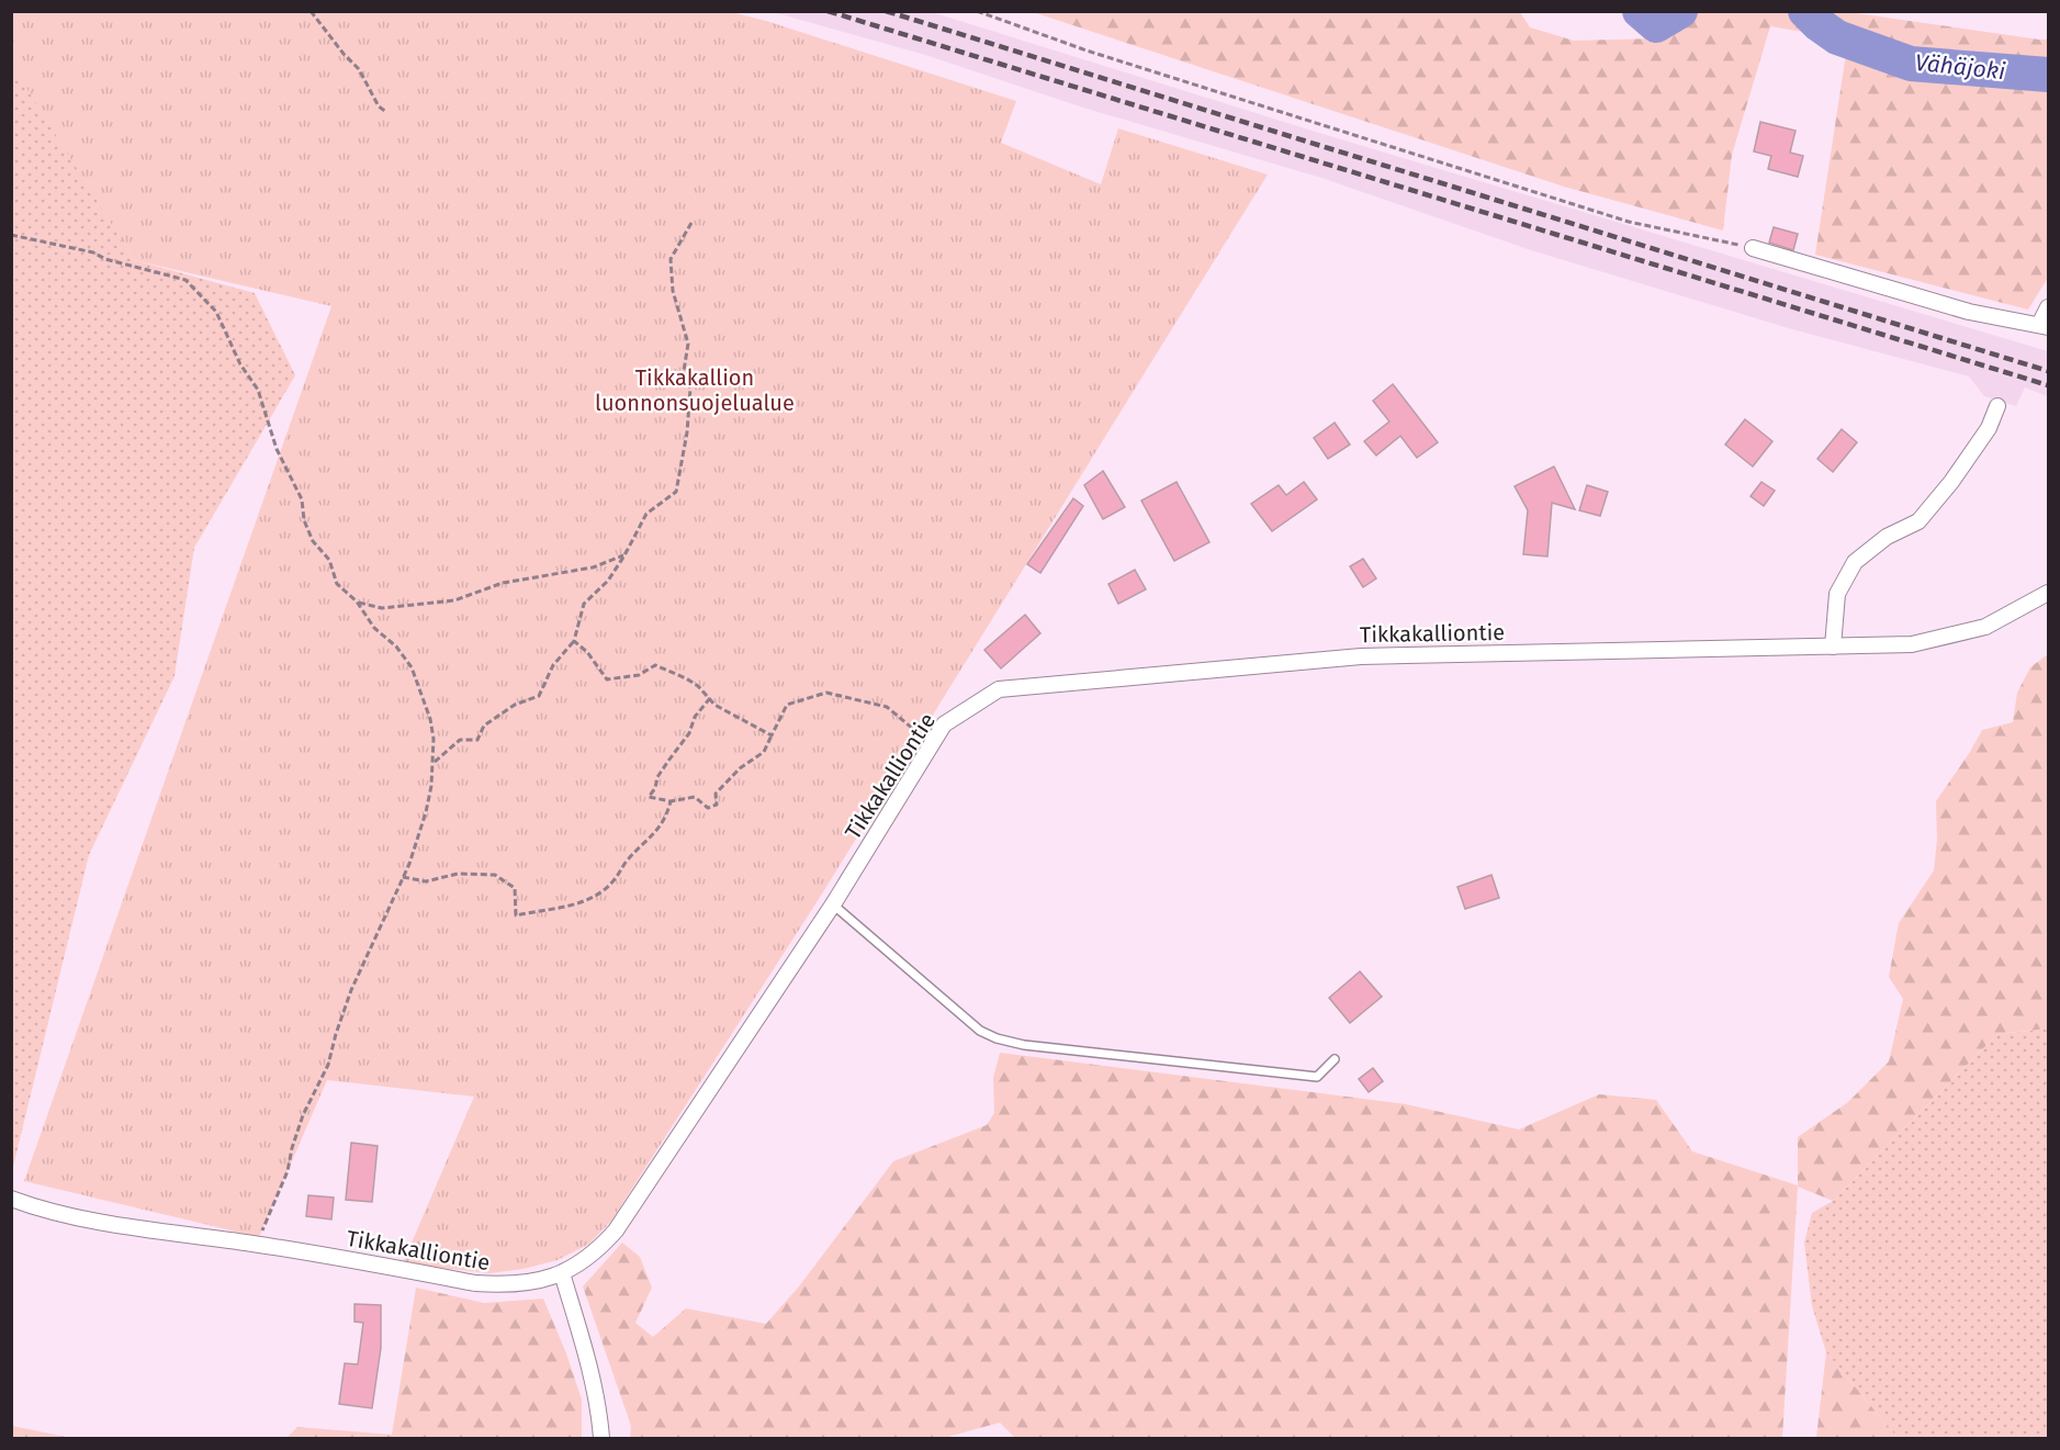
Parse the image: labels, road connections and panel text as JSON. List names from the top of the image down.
{
  "streets": {
    "street": ["Tikkakalliontie"]
  },
  "water": ["Vähäjoki"],
  "parks": ["Tikkakallion luonnonsuojelualue"]
}
